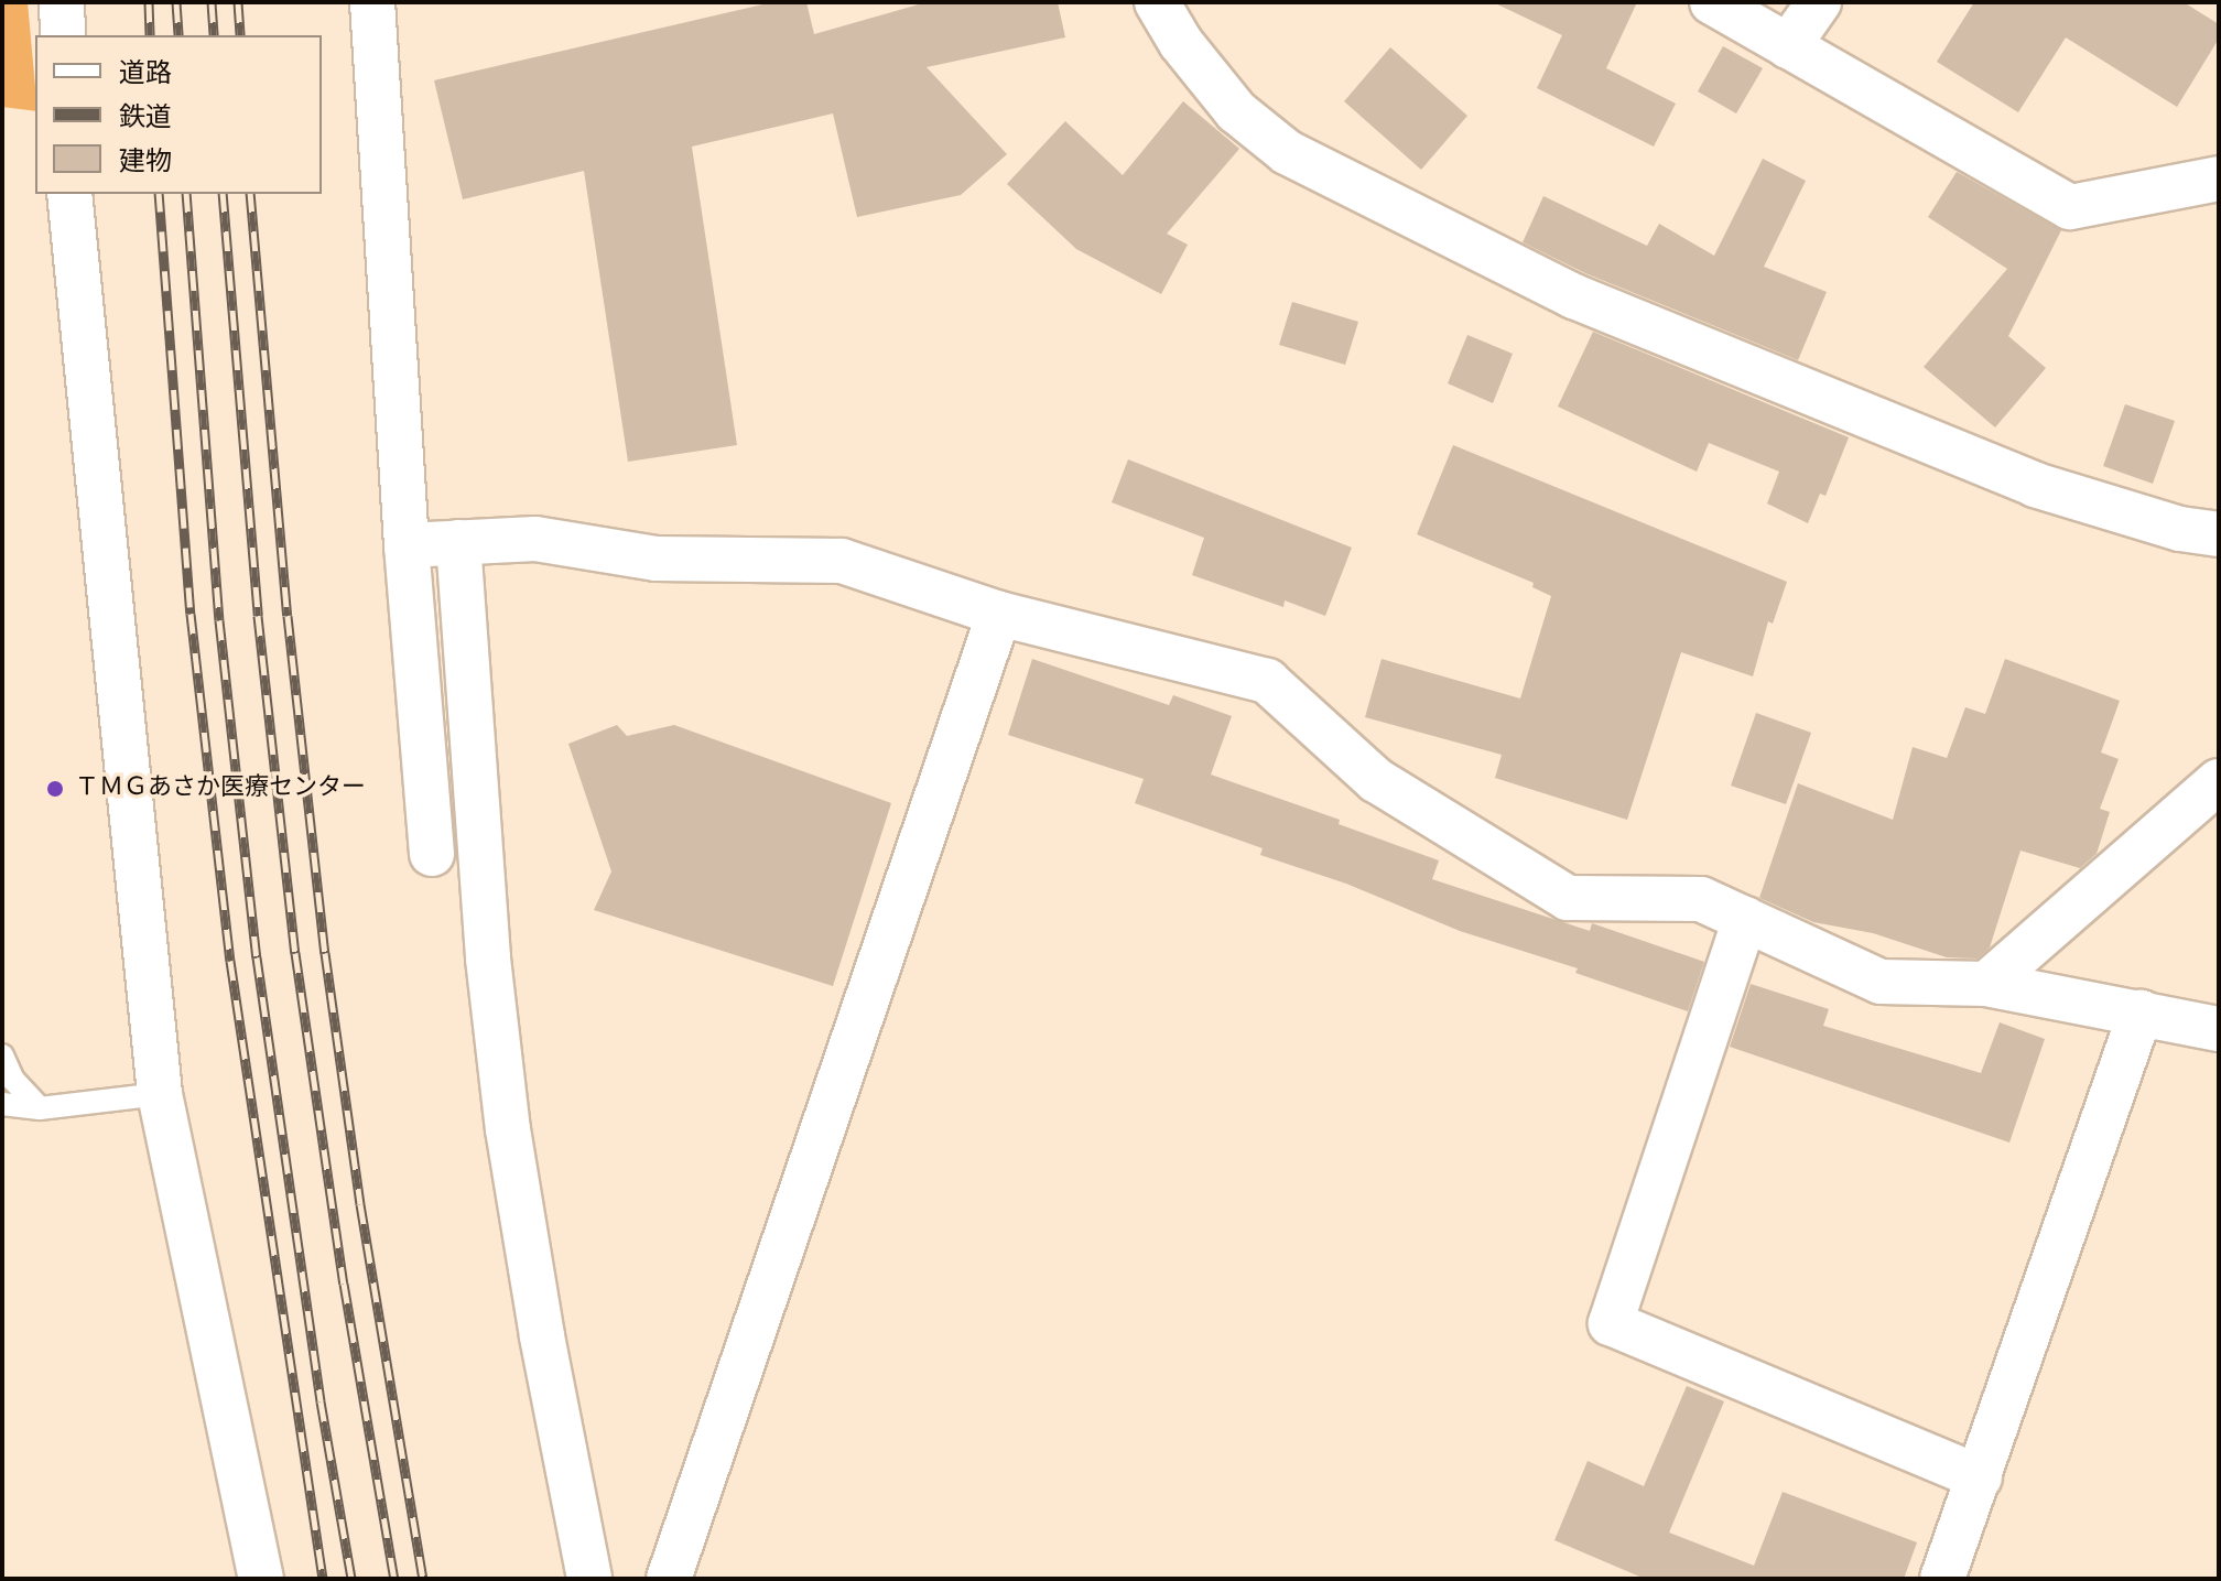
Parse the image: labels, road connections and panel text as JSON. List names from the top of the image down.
{
  "places": ["ＴＭＧあさか医療センター"],
  "legend": ["道路", "鉄道", "建物"]
}
